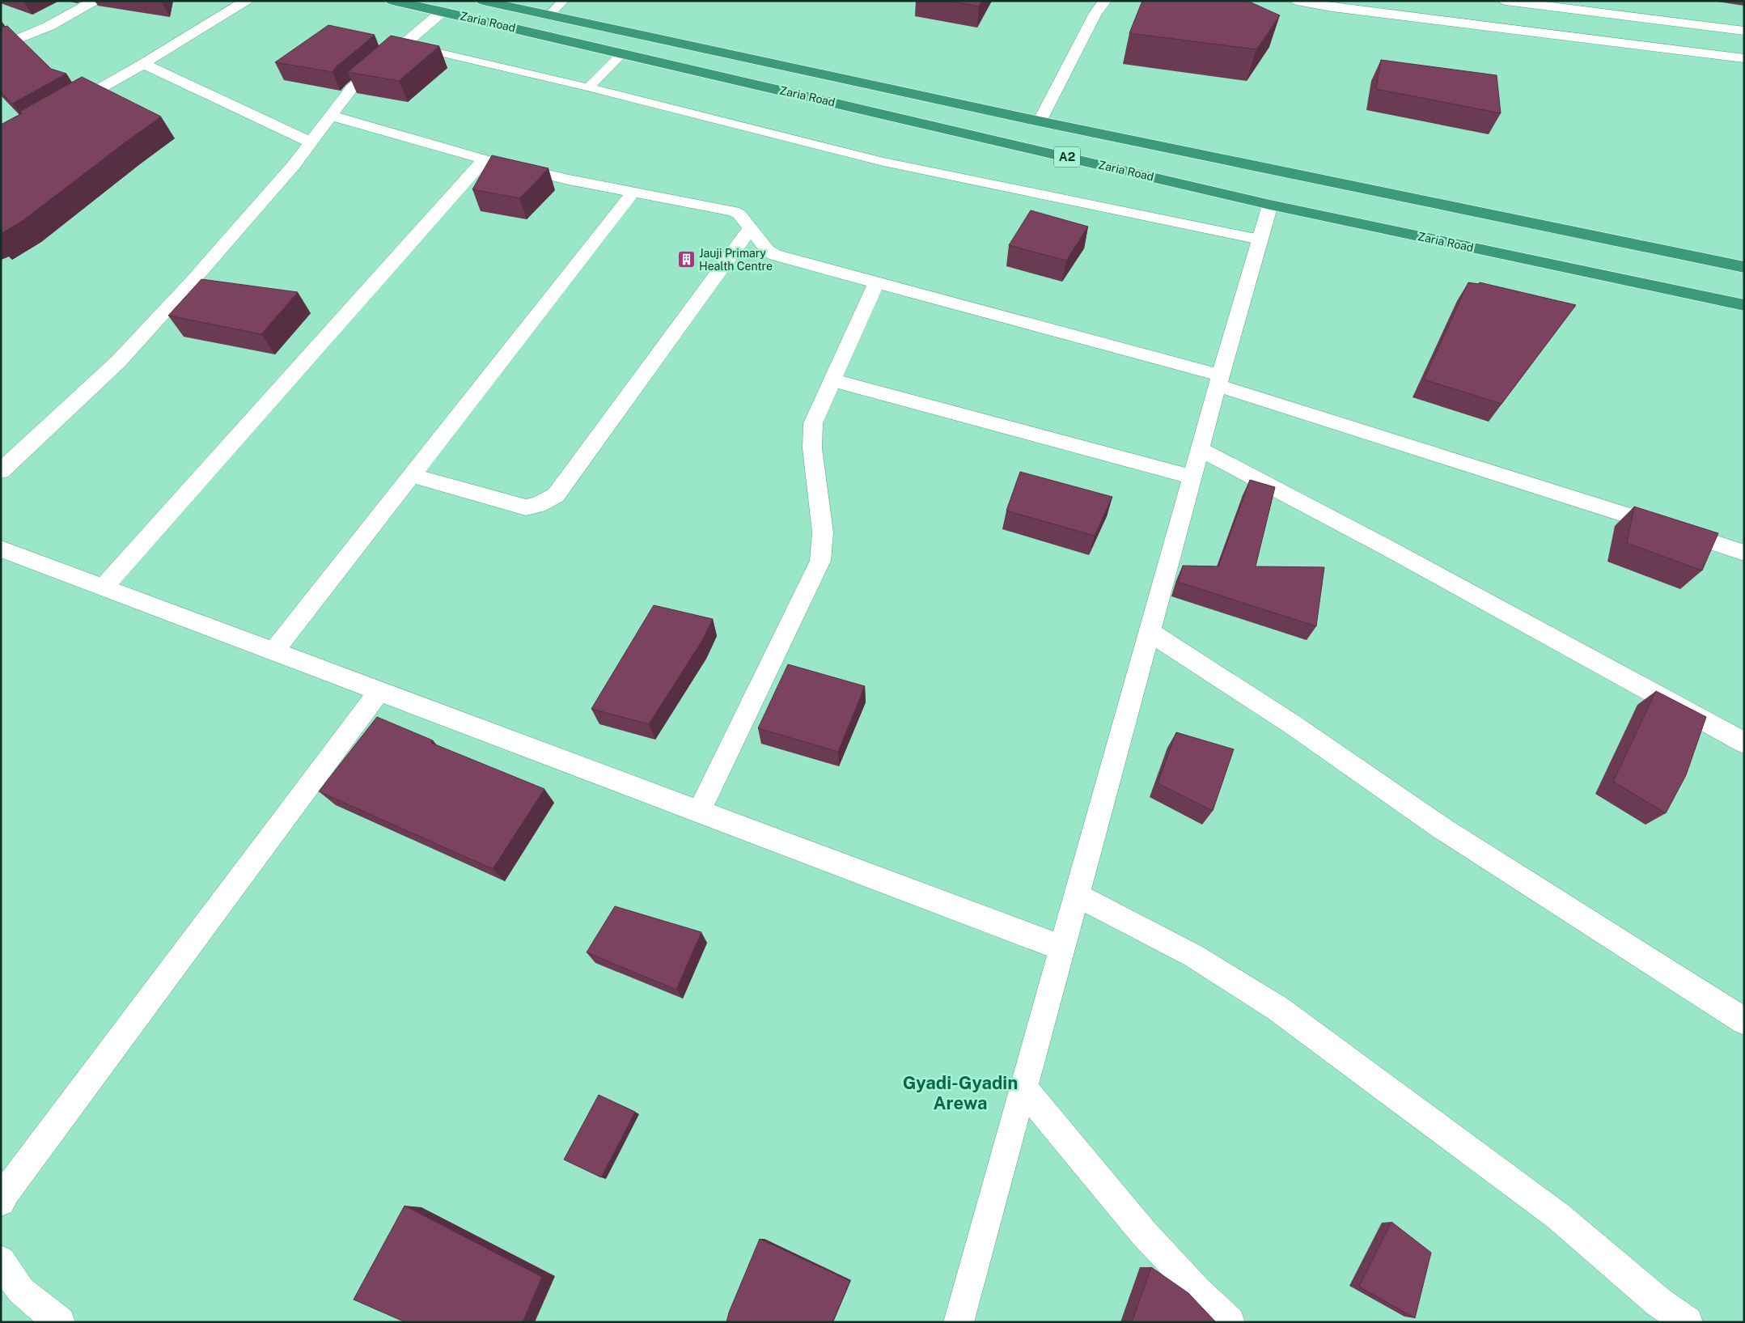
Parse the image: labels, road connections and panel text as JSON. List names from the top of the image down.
{
  "streets": {
    "highway": ["Zaria Road", "A2"]
  },
  "districts": ["Gyadi-Gyadin Arewa"],
  "places": {
    "building": ["Jauji Primary Health Centre"]
  }
}
